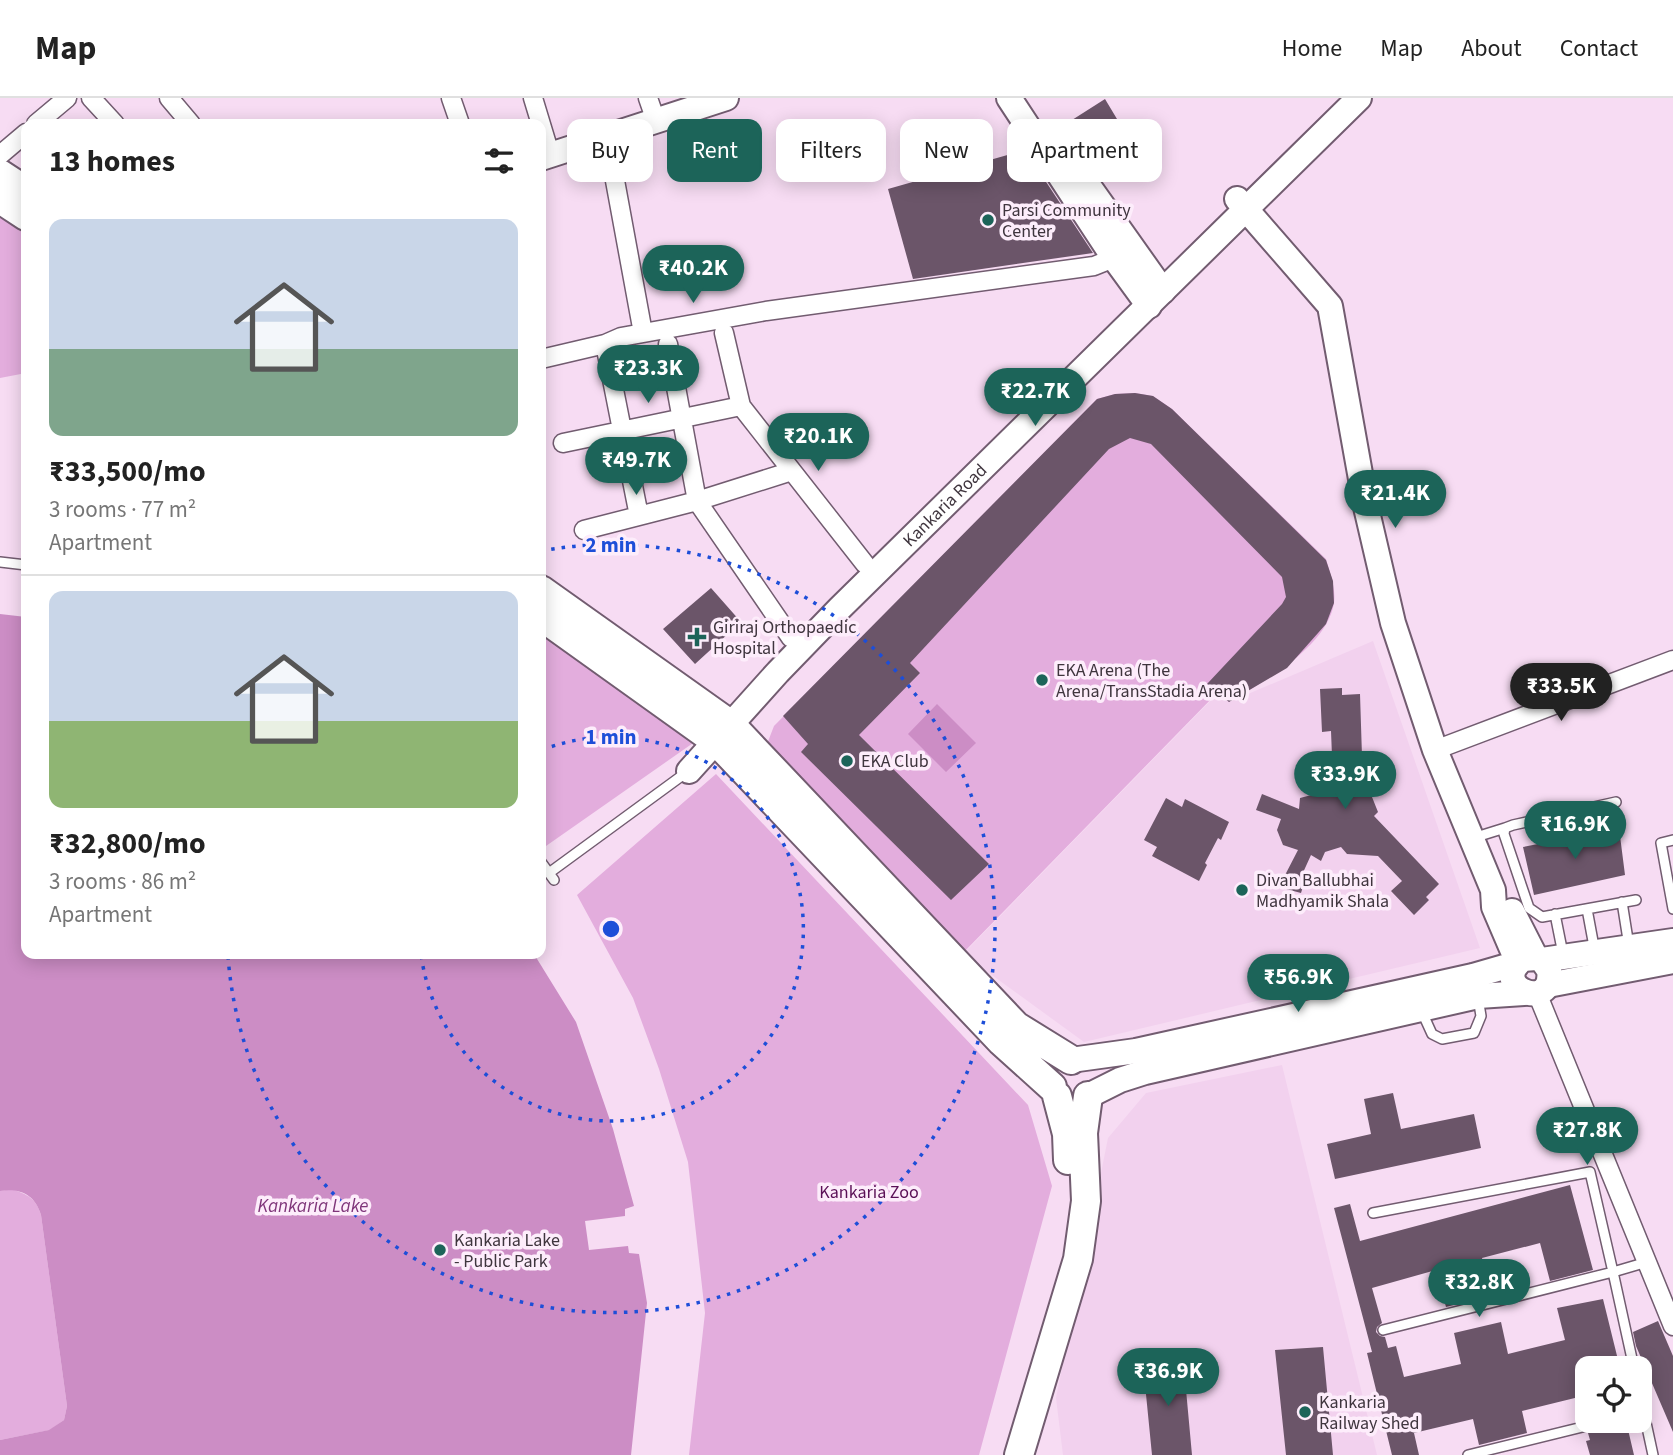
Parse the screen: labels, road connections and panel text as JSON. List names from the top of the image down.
{
  "streets": {
    "main road": ["Kankaria Road"]
  },
  "water": ["Kankaria Lake"],
  "parks": ["Kankaria Zoo"],
  "places": {
    "other": [
      "Parsi Community Center",
      "EKA Arena (The Arena/TransStadia Arena)",
      "EKA Club",
      "Divan Ballubhai Madhyamik Shala",
      "Kankaria Lake - Public Park",
      "Kankaria Railway Shed"
    ],
    "health": ["Giriraj Orthopaedic Hospital"]
  },
  "page": {
    "header": "Map",
    "nav": [
      "Home",
      "Map",
      "About",
      "Contact"
    ],
    "chip": [
      "Buy",
      "Rent",
      "Filters",
      "New",
      "Apartment"
    ],
    "heading": "13 homes",
    "list": [
      {
        "name": "₹33,500/mo",
        "note": "3 rooms · 77 m² · Apartment"
      },
      {
        "name": "₹32,800/mo",
        "note": "3 rooms · 86 m² · Apartment"
      }
    ],
    "price": [
      "₹40.2K",
      "₹23.3K",
      "₹22.7K",
      "₹20.1K",
      "₹49.7K",
      "₹21.4K",
      "₹33.5K",
      "₹33.9K",
      "₹16.9K",
      "₹56.9K",
      "₹27.8K",
      "₹32.8K",
      "₹36.9K"
    ]
  },
  "rings": ["2 min", "1 min"]
}
